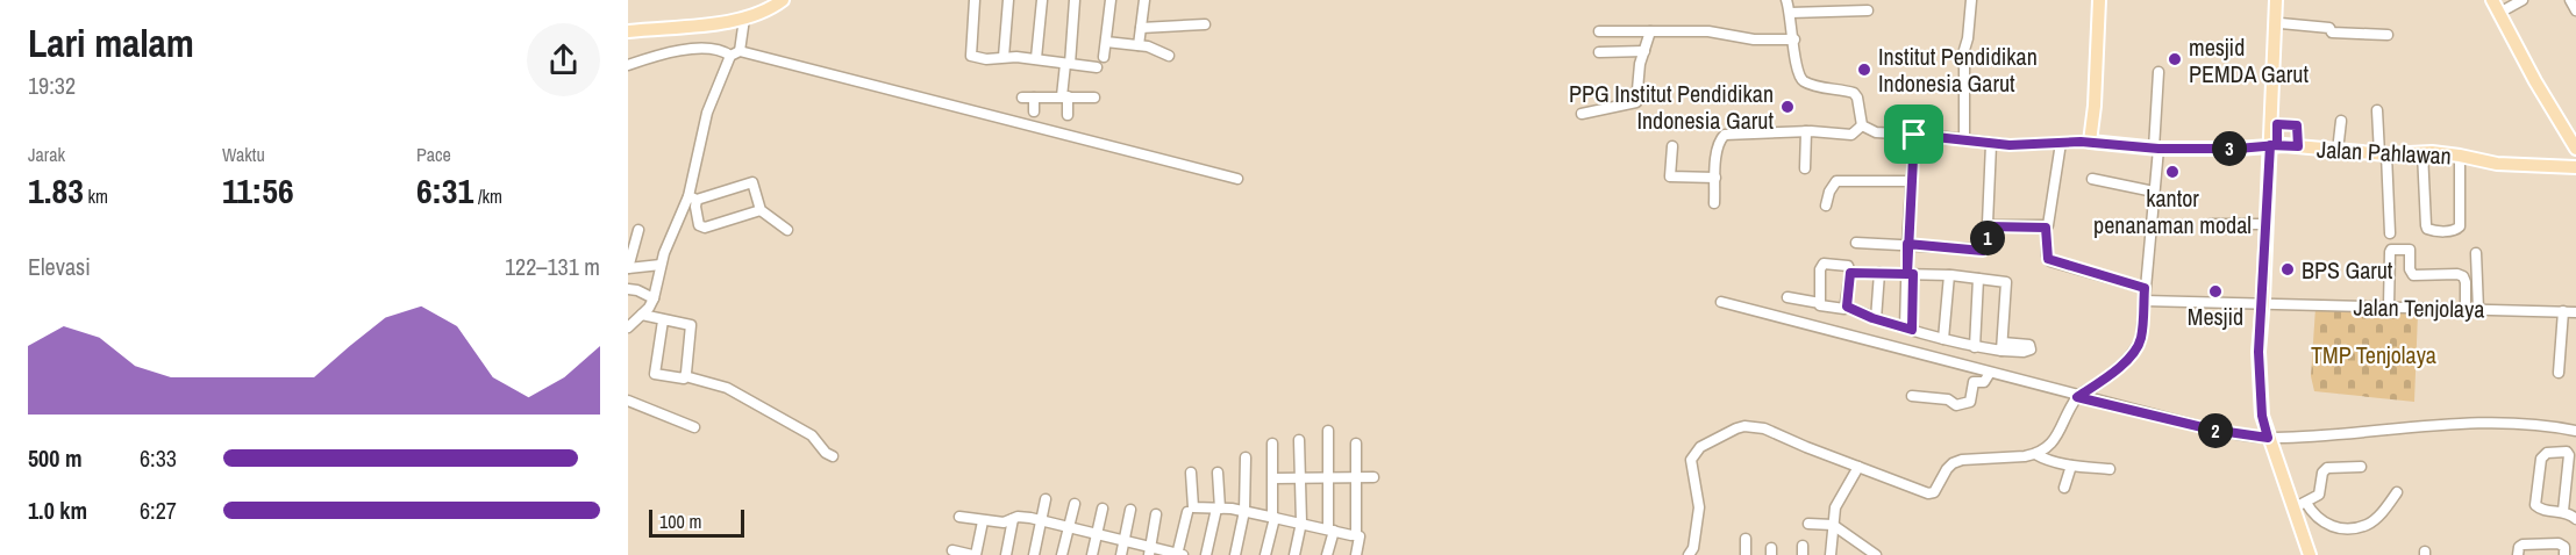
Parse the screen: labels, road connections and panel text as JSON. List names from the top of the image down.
{
  "streets": {
    "main road": ["Jalan Pahlawan"],
    "street": ["Jalan Tenjolaya"]
  },
  "parks": ["TMP Tenjolaya"],
  "places": [
    "mesjid PEMDA Garut",
    "Institut Pendidikan Indonesia Garut",
    "PPG Institut Pendidikan Indonesia Garut",
    "kantor penanaman modal",
    "BPS Garut",
    "Mesjid"
  ],
  "scale_bar": "100 m",
  "page": {
    "heading": ["Lari malam", "19:32"],
    "stats": [
      ["Jarak", "1.83 km"],
      ["Waktu", "11:56"],
      ["Pace", "6:31 /km"]
    ],
    "pins": ["3", "1", "2"],
    "chart": ["Elevasi", "122–131 m"],
    "list": [
      {
        "name": "500 m",
        "note": "6:33"
      },
      {
        "name": "1.0 km",
        "note": "6:27"
      }
    ],
    "scale": "100 m"
  }
}
